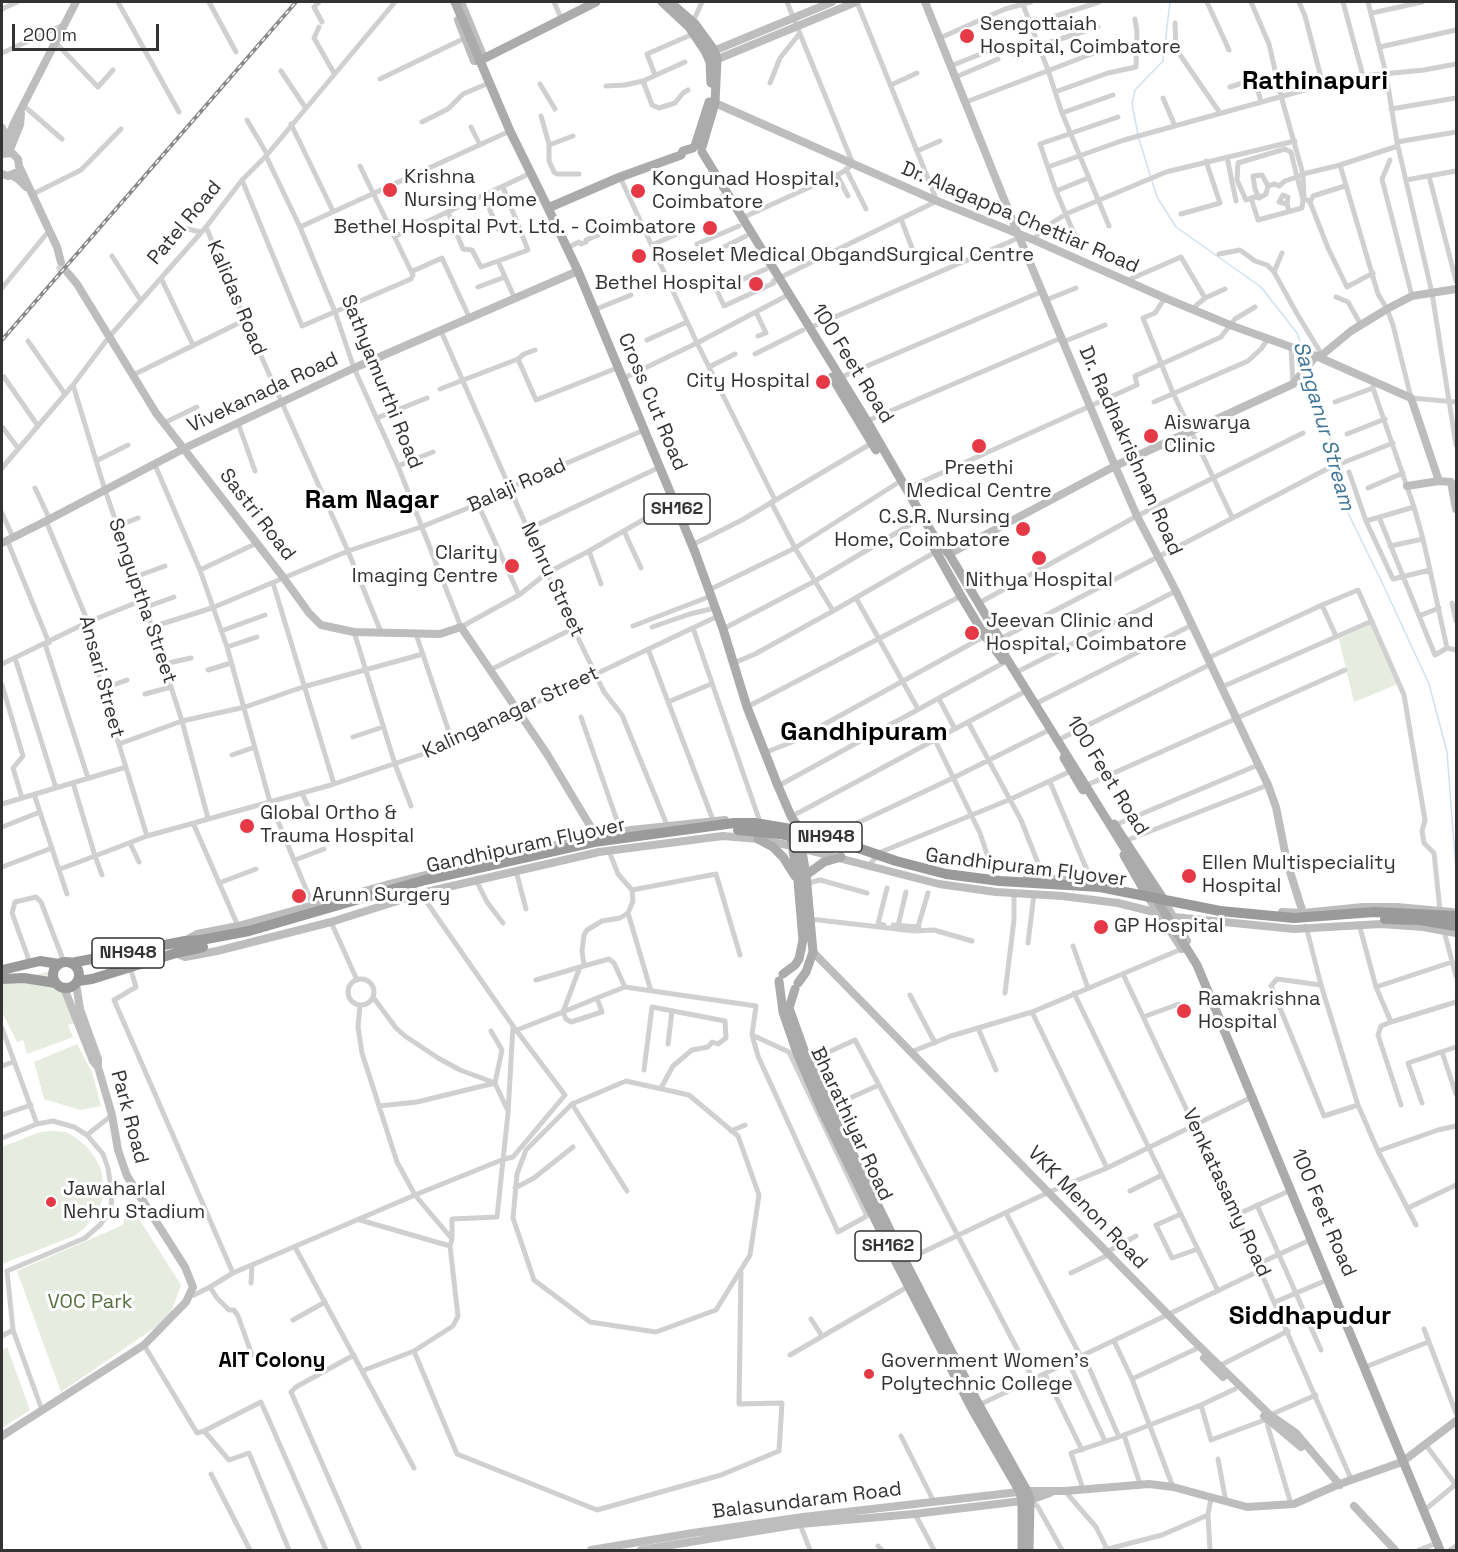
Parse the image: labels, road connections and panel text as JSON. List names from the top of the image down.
{
  "streets": {
    "highway": ["NH948", "Gandhipuram Flyover"],
    "main road": [
      "100 Feet Road",
      "Cross Cut Road",
      "SH162",
      "Bharathiyar Road"
    ],
    "street": [
      "Dr. Alagappa Chettiar Road",
      "Patel Road",
      "Kalidas Road",
      "Sathyamurthi Road",
      "Vivekanada Road",
      "Dr. Radhakrishnan Road",
      "Balaji Road",
      "Sastri Road",
      "Nehru Street",
      "Senguptha Street",
      "Ansari Street",
      "Kalinganagar Street",
      "Park Road",
      "Venkatasamy Road",
      "VKK Menon Road",
      "Balasundaram Road"
    ]
  },
  "crossings": [
    ["Dr. Alagappa Chettiar Road", "Dr. Radhakrishnan Road"],
    ["Patel Road", "Kalidas Road"],
    ["Patel Road", "Sathyamurthi Road"],
    ["Patel Road", "Sastri Road"],
    ["Patel Road", "Senguptha Street"],
    ["Kalidas Road", "Vivekanada Road"],
    ["Kalidas Road", "Balaji Road"],
    ["Kalidas Road", "Sastri Road"],
    ["Sathyamurthi Road", "Vivekanada Road"],
    ["Sathyamurthi Road", "Balaji Road"],
    ["Sathyamurthi Road", "Sastri Road"],
    ["Sathyamurthi Road", "Kalinganagar Street"],
    ["Vivekanada Road", "Cross Cut Road"],
    ["Vivekanada Road", "Sastri Road"],
    ["Vivekanada Road", "Nehru Street"],
    ["Vivekanada Road", "Senguptha Street"],
    ["Vivekanada Road", "Ansari Street"],
    ["Cross Cut Road", "Balaji Road"],
    ["Cross Cut Road", "SH162"],
    ["Cross Cut Road", "Kalinganagar Street"],
    ["Balaji Road", "Sastri Road"],
    ["Balaji Road", "Nehru Street"],
    ["Balaji Road", "Senguptha Street"],
    ["SH162", "Bharathiyar Road"],
    ["SH162", "VKK Menon Road"],
    ["SH162", "Balasundaram Road"],
    ["Nehru Street", "Kalinganagar Street"],
    ["Senguptha Street", "Kalinganagar Street"],
    ["Ansari Street", "Kalinganagar Street"],
    ["NH948", "Gandhipuram Flyover"],
    ["NH948", "Park Road"],
    ["Bharathiyar Road", "Balasundaram Road"]
  ],
  "districts": [
    "Rathinapuri",
    "Ram Nagar",
    "Gandhipuram",
    "Siddhapudur",
    "AIT Colony"
  ],
  "water": ["Sanganur Stream"],
  "parks": ["VOC Park"],
  "places": [
    "Sengottaiah Hospital, Coimbatore",
    "Krishna Nursing Home",
    "Kongunad Hospital, Coimbatore",
    "Bethel Hospital Pvt. Ltd. - Coimbatore",
    "Roselet Medical ObgandSurgical Centre",
    "Bethel Hospital",
    "City Hospital",
    "Aiswarya Clinic",
    "Preethi Medical Centre",
    "C.S.R. Nursing Home, Coimbatore",
    "Nithya Hospital",
    "Clarity Imaging Centre",
    "Jeevan Clinic and Hospital, Coimbatore",
    "Global Ortho & Trauma Hospital",
    "Ellen Multispeciality Hospital",
    "Arunn Surgery",
    "GP Hospital",
    "Ramakrishna Hospital",
    "Jawaharlal Nehru Stadium",
    "Government Women's Polytechnic College"
  ],
  "scale_bar": "200 m"
}
